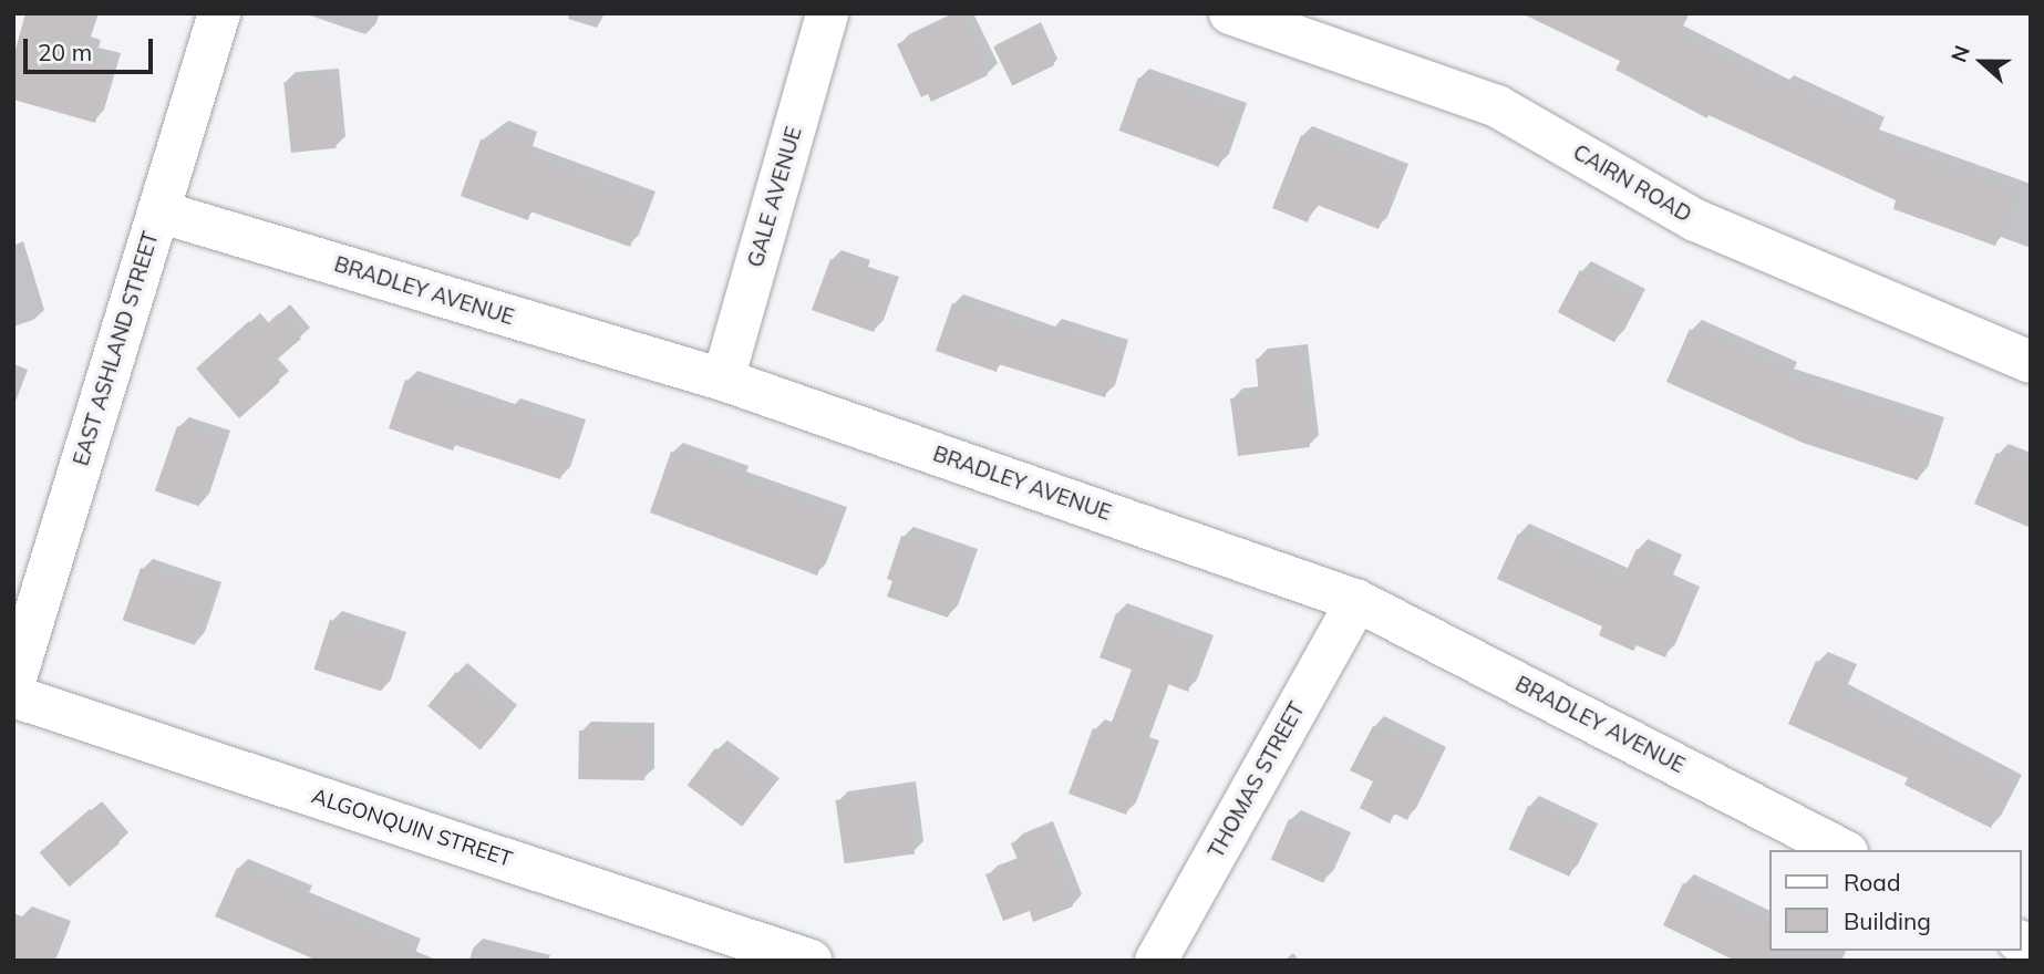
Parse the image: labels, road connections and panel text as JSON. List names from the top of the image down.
{
  "streets": {
    "street": [
      "CAIRN ROAD",
      "GALE AVENUE",
      "BRADLEY AVENUE",
      "EAST ASHLAND STREET",
      "THOMAS STREET",
      "ALGONQUIN STREET"
    ]
  },
  "crossings": [
    ["GALE AVENUE", "BRADLEY AVENUE"],
    ["BRADLEY AVENUE", "EAST ASHLAND STREET"],
    ["BRADLEY AVENUE", "THOMAS STREET"]
  ],
  "legend": ["Road", "Building"],
  "scale_bar": "20 m",
  "north": "left"
}
